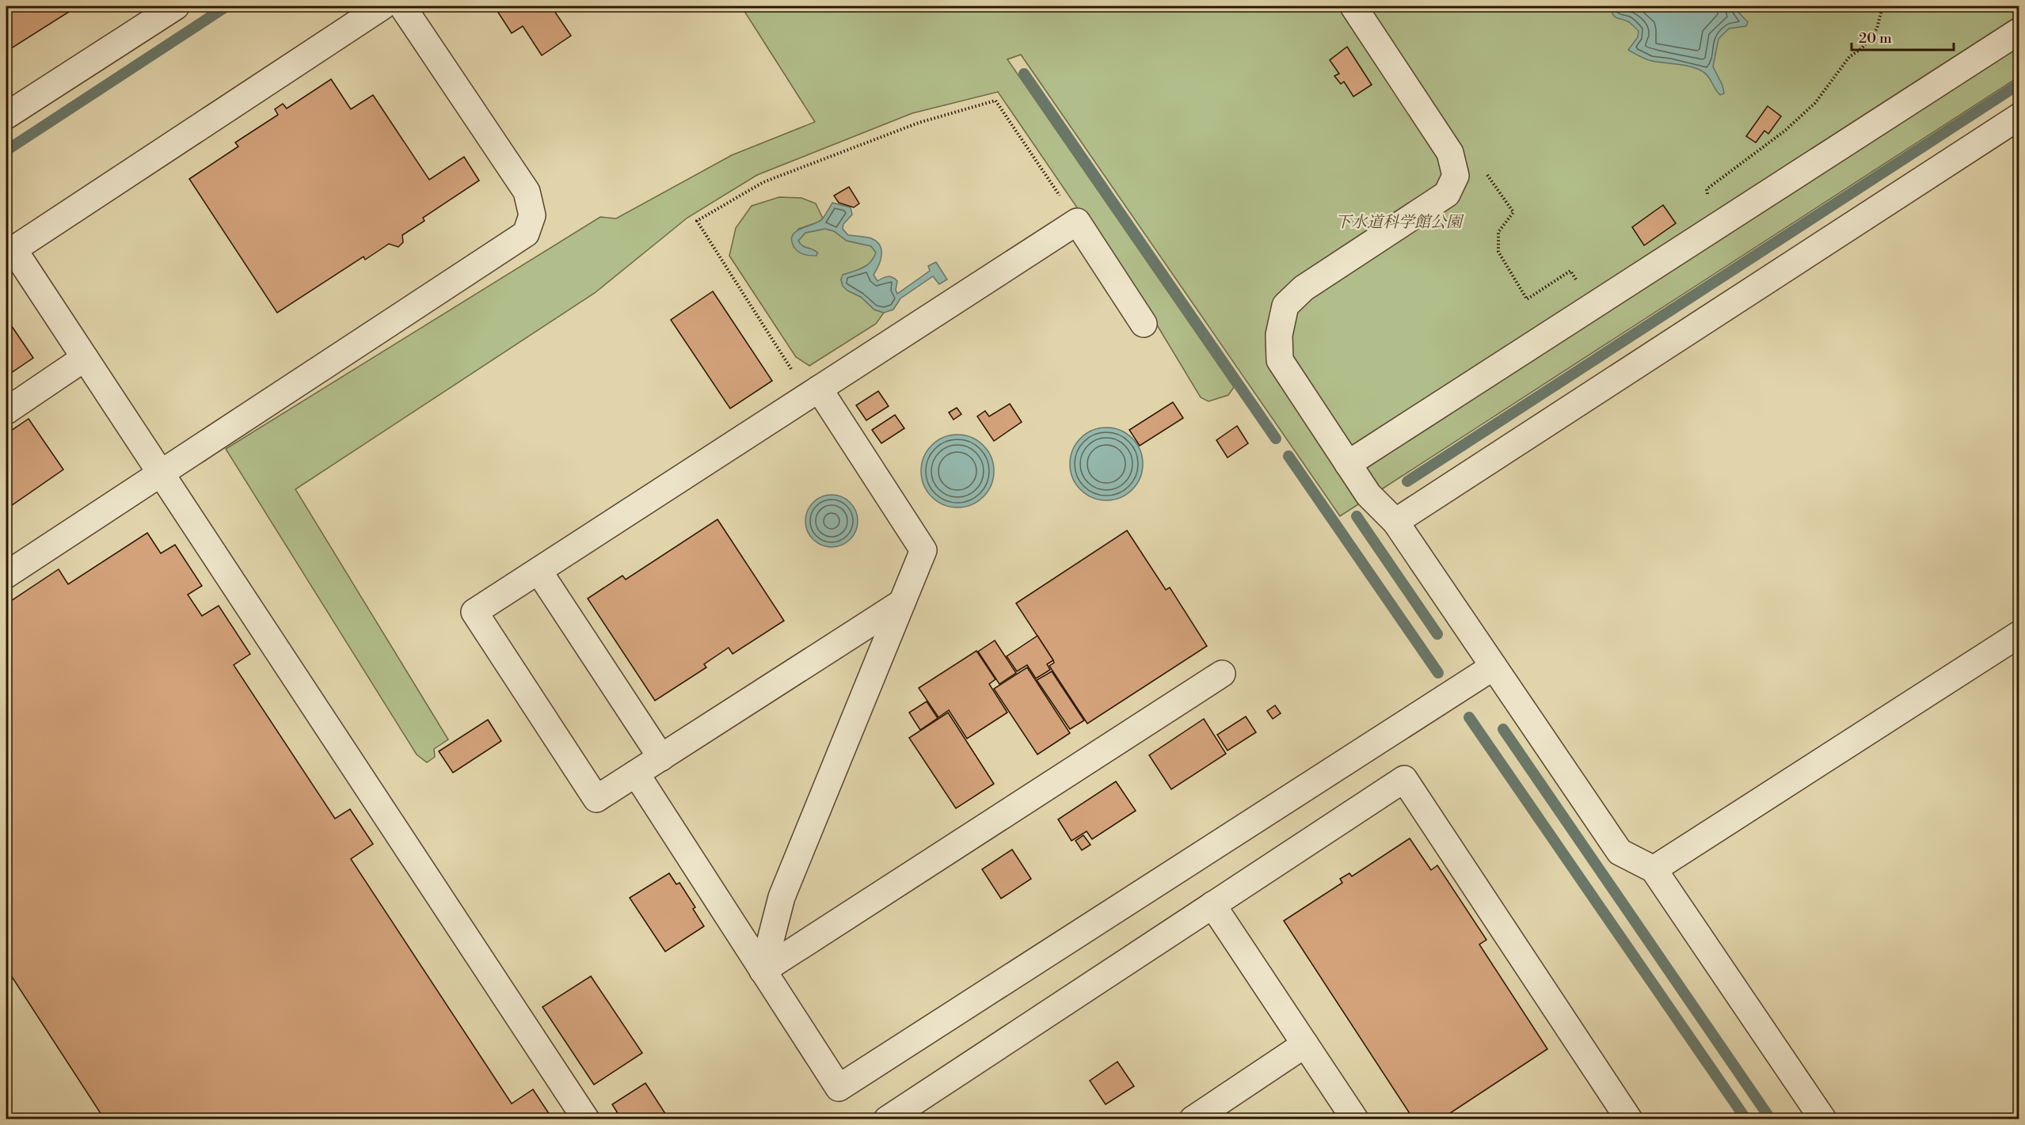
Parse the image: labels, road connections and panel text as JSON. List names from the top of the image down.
{
  "parks": ["下水道科学館公園"],
  "scale_bar": "20 m"
}
